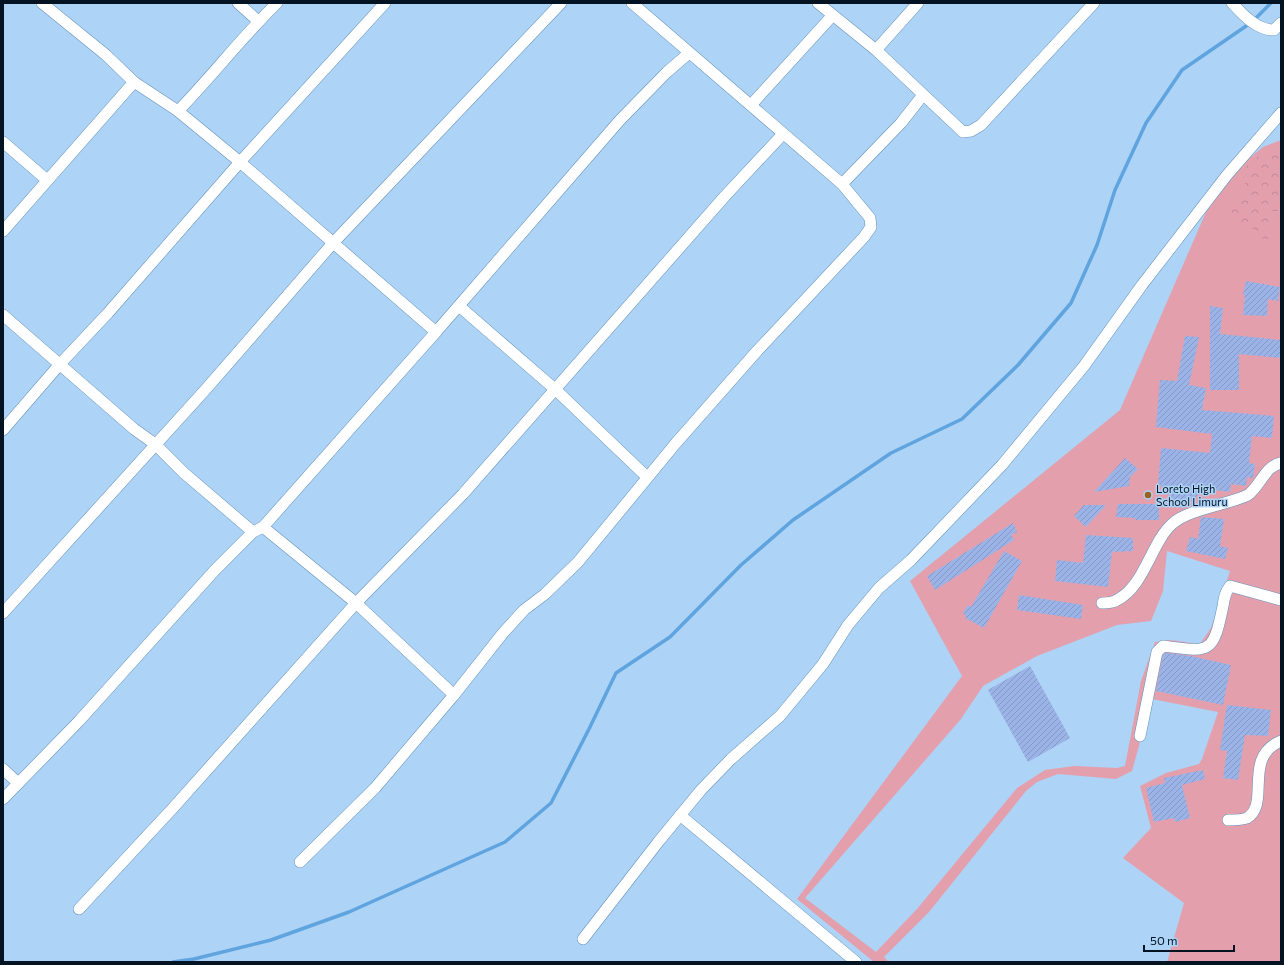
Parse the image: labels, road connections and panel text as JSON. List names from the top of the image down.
{
  "places": ["Loreto High School Limuru"],
  "scale_bar": "50 m"
}
